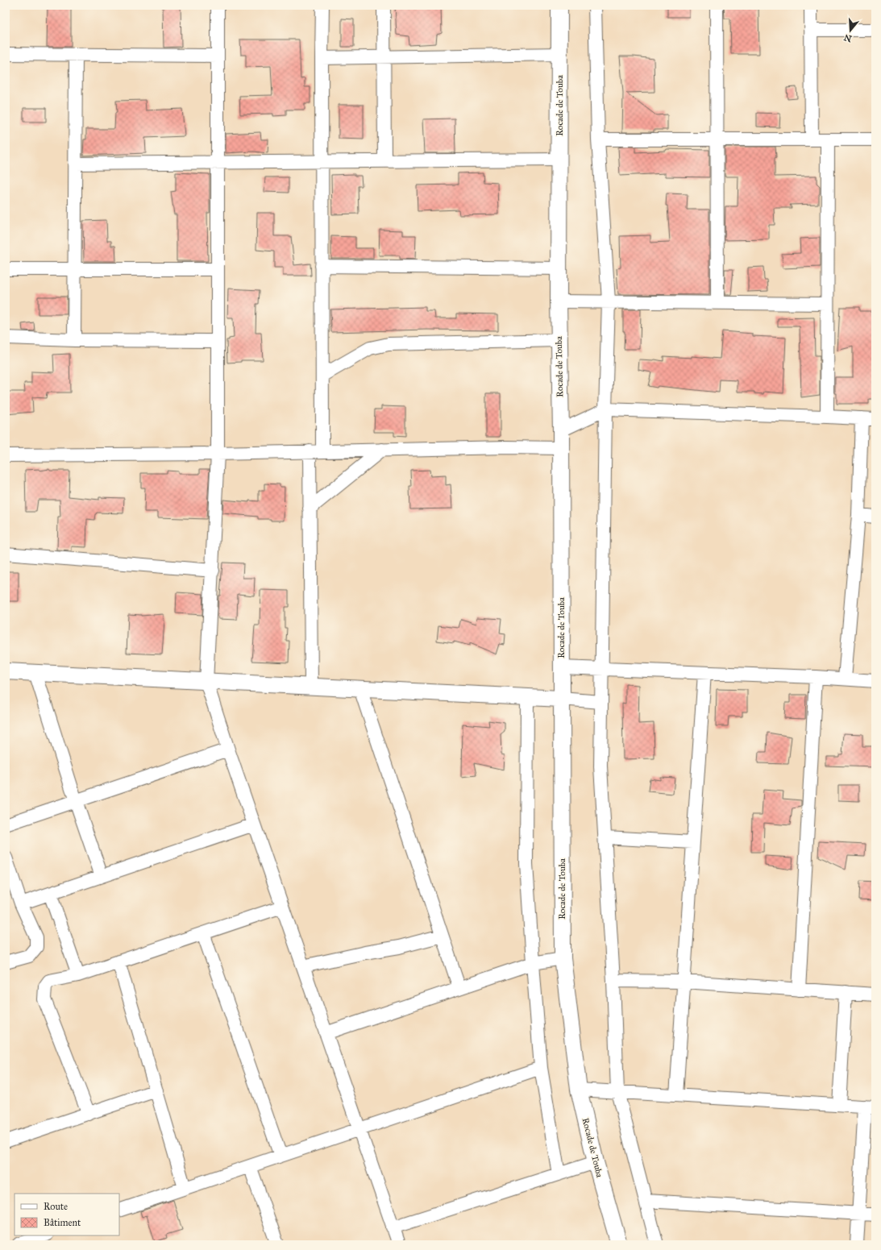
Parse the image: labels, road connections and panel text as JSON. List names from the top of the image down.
{
  "streets": {
    "main road": ["Rocade de Touba"]
  },
  "legend": ["Route", "Bâtiment"],
  "north": "bottom"
}
